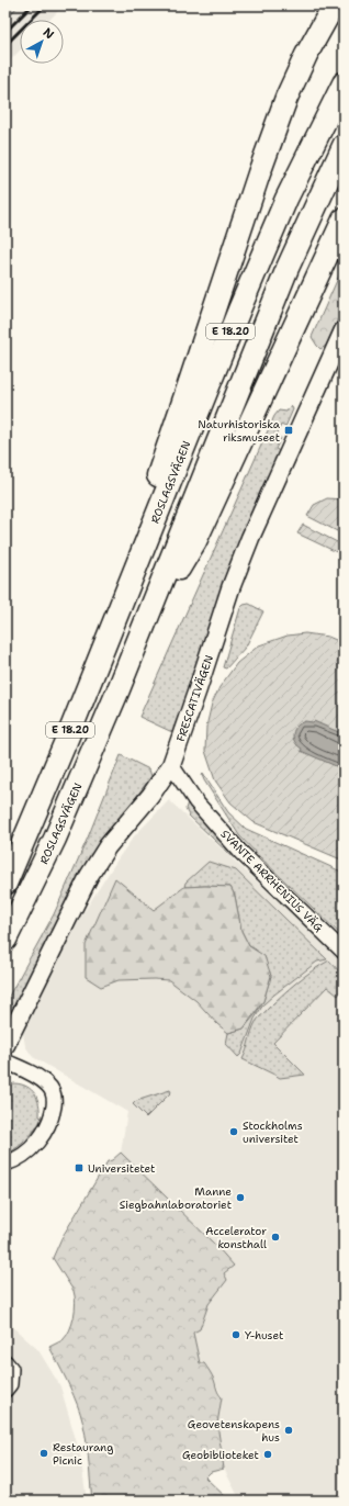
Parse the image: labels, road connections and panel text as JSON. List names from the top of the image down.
{
  "streets": {
    "main road": ["E 18.20", "ROSLAGSVÄGEN"],
    "street": ["FRESCATIVÄGEN", "SVANTE ARRHENIUS VÄG"]
  },
  "crossings": [
    ["FRESCATIVÄGEN", "SVANTE ARRHENIUS VÄG"]
  ],
  "places": {
    "transit": ["Naturhistoriska riksmuseet", "Universitetet"],
    "other": [
      "Stockholms universitet",
      "Manne Siegbahnlaboratoriet",
      "Accelerator konsthall",
      "Y-huset",
      "Geovetenskapens hus",
      "Restaurang Picnic",
      "Geobiblioteket"
    ]
  },
  "north": "top right"
}
